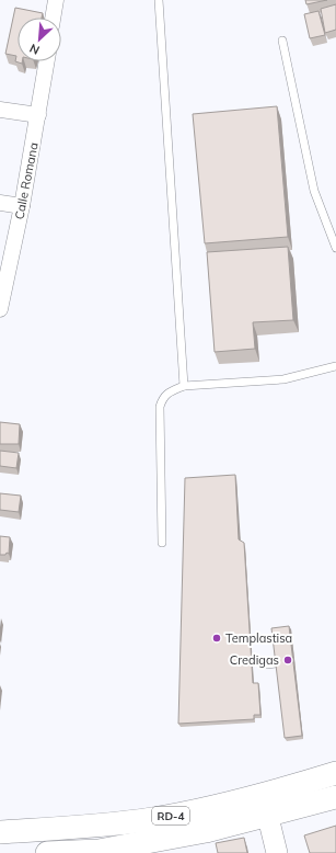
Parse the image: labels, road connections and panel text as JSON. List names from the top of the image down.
{
  "streets": {
    "main road": ["RD-4"],
    "street": ["Calle Romana"]
  },
  "places": ["Templastisa", "Credigas"],
  "north": "bottom left"
}
